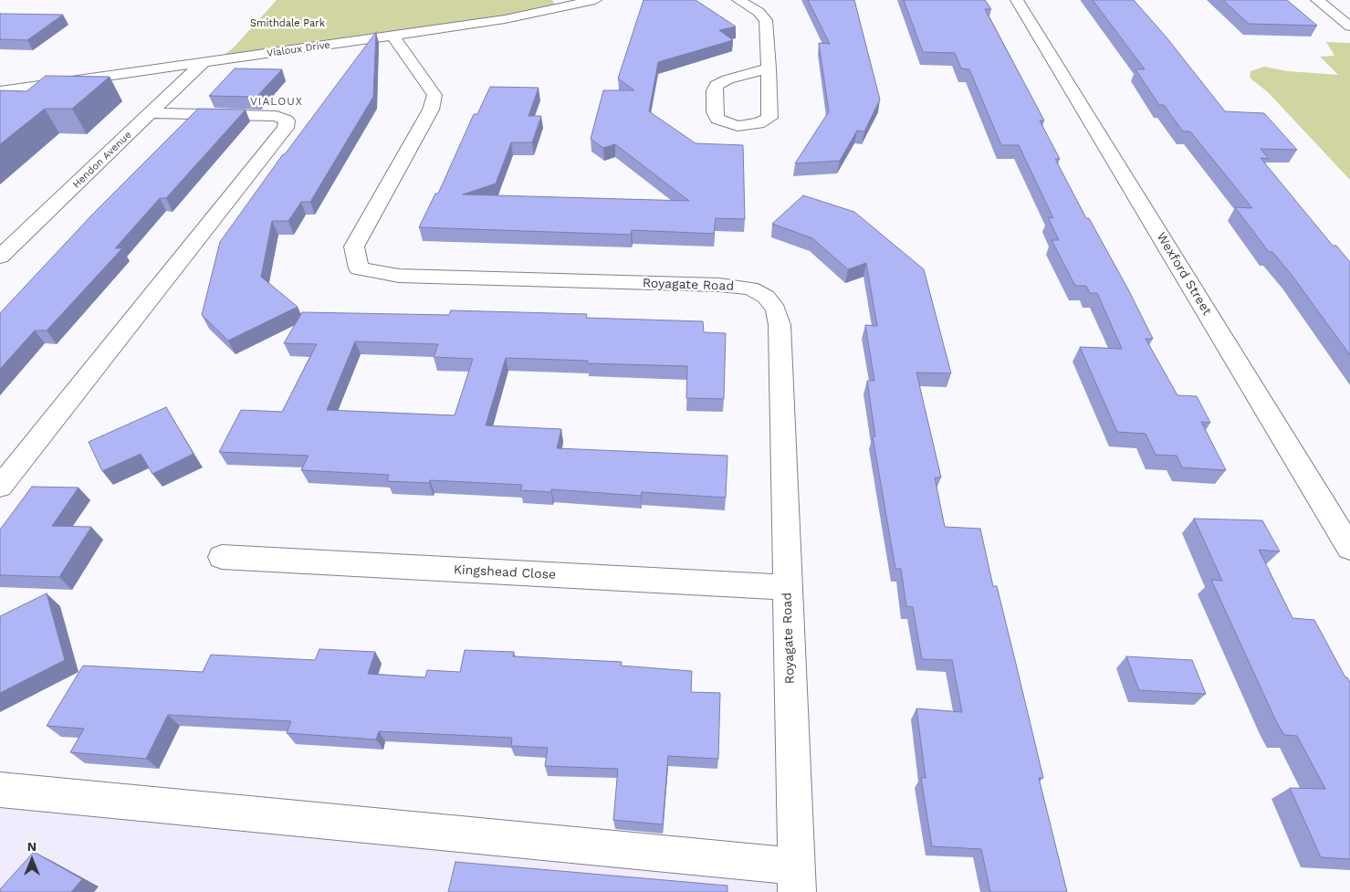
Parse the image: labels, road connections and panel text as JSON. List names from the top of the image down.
{
  "streets": {
    "street": [
      "Vialoux Drive",
      "Hendon Avenue",
      "Wexford Street",
      "Royagate Road",
      "Kingshead Close"
    ]
  },
  "crossings": [
    ["Vialoux Drive", "Hendon Avenue"],
    ["Vialoux Drive", "Royagate Road"],
    ["Royagate Road", "Kingshead Close"]
  ],
  "districts": ["VIALOUX"],
  "parks": ["Smithdale Park"],
  "north": "top"
}
